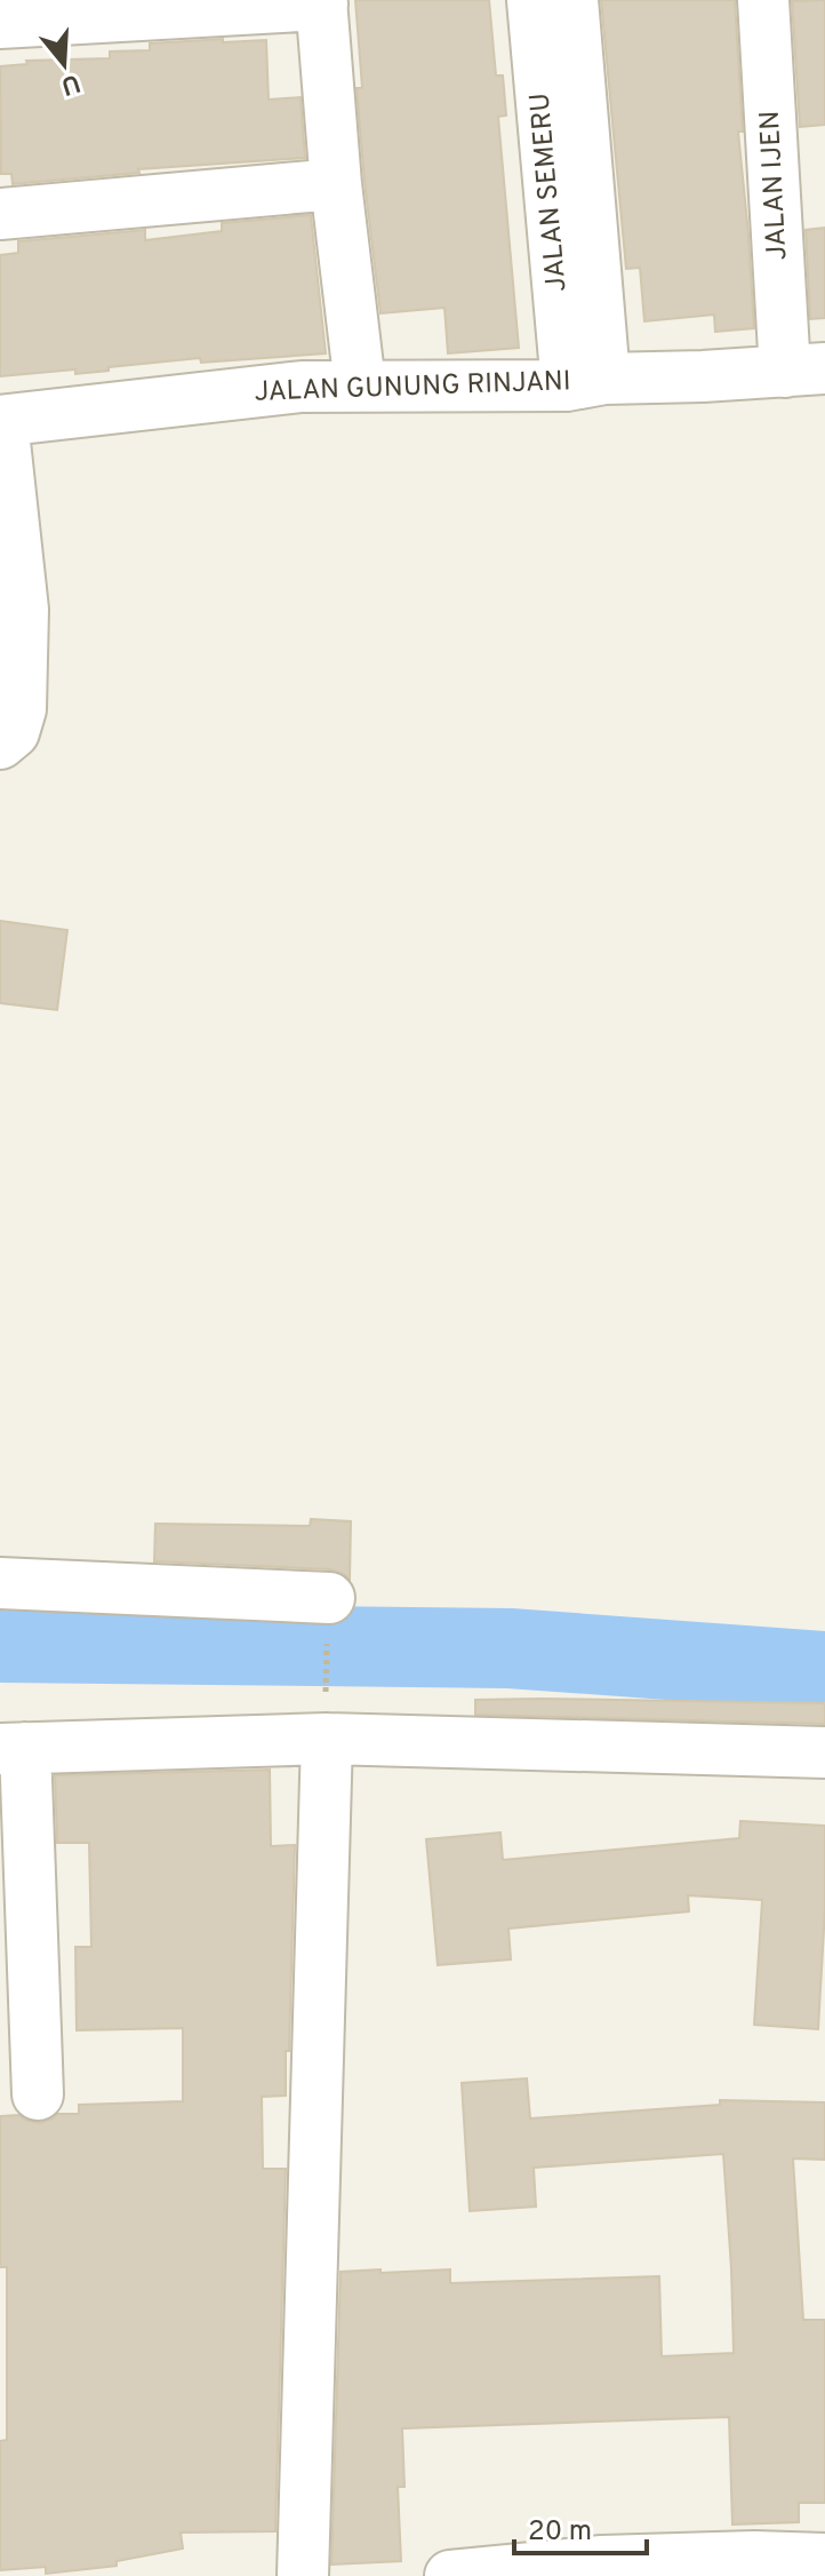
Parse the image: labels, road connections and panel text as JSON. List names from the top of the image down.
{
  "streets": {
    "street": ["JALAN IJEN", "JALAN SEMERU", "JALAN GUNUNG RINJANI"]
  },
  "crossings": [
    ["JALAN IJEN", "JALAN GUNUNG RINJANI"],
    ["JALAN SEMERU", "JALAN GUNUNG RINJANI"]
  ],
  "scale_bar": "20 m",
  "north": "bottom"
}
